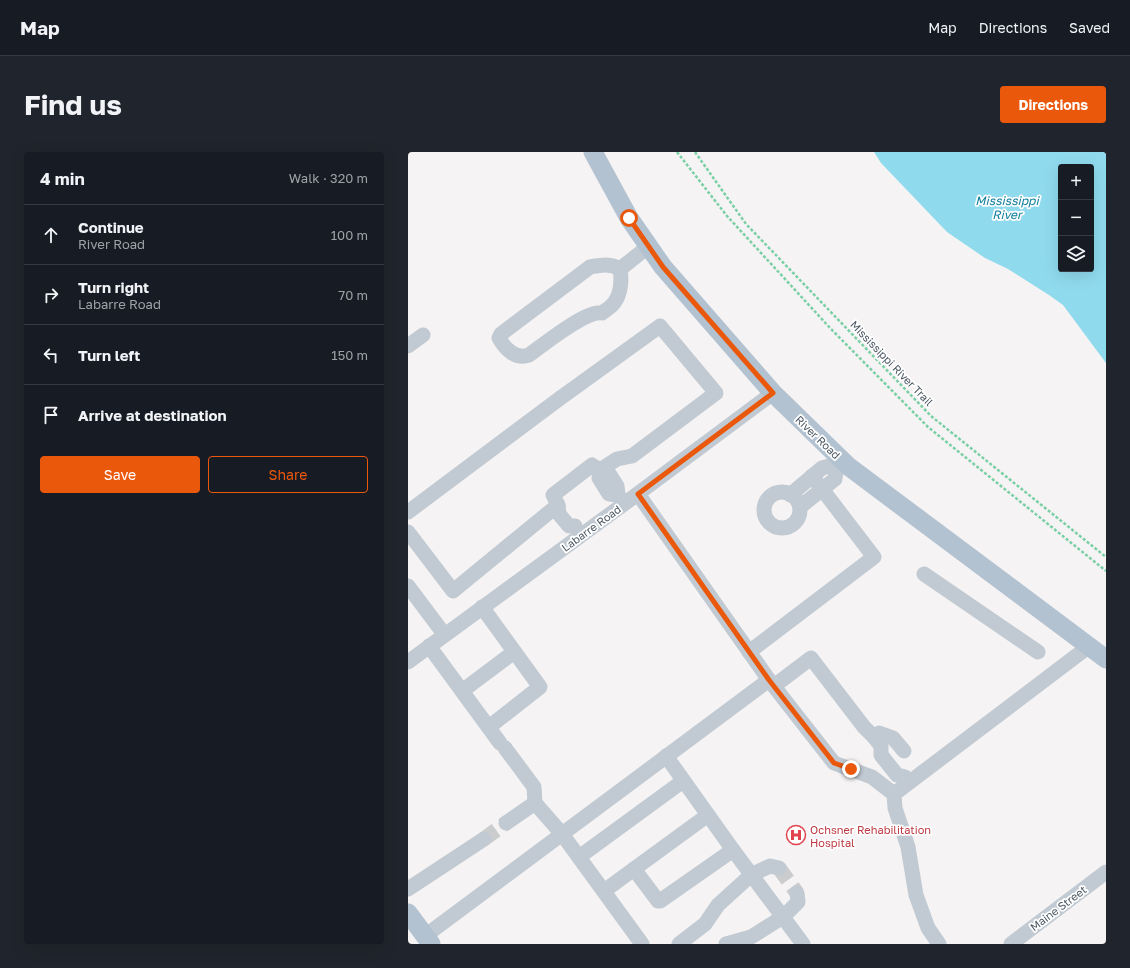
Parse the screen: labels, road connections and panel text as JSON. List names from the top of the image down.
{
  "streets": {
    "main road": ["River Road"],
    "street": ["Labarre Road", "Maine Street"],
    "path": ["Mississippi River Trail"]
  },
  "crossings": [
    ["River Road", "Labarre Road"]
  ],
  "water": ["Mississippi River"],
  "places": {
    "hospital": ["Ochsner Rehabilitation Hospital"]
  },
  "page": {
    "header": "Map",
    "nav": ["Map", "Directions", "Saved"],
    "buttons": [
      "Directions",
      ["Save", "Share"]
    ],
    "title": "Find us",
    "heading": ["4 min", "Walk · 320 m"],
    "map_buttons": ["+", "−"],
    "list": [
      ["Continue", "River Road", "100 m"],
      ["Turn right", "Labarre Road", "70 m"],
      ["Turn left", "150 m"],
      "Arrive at destination"
    ]
  }
}
